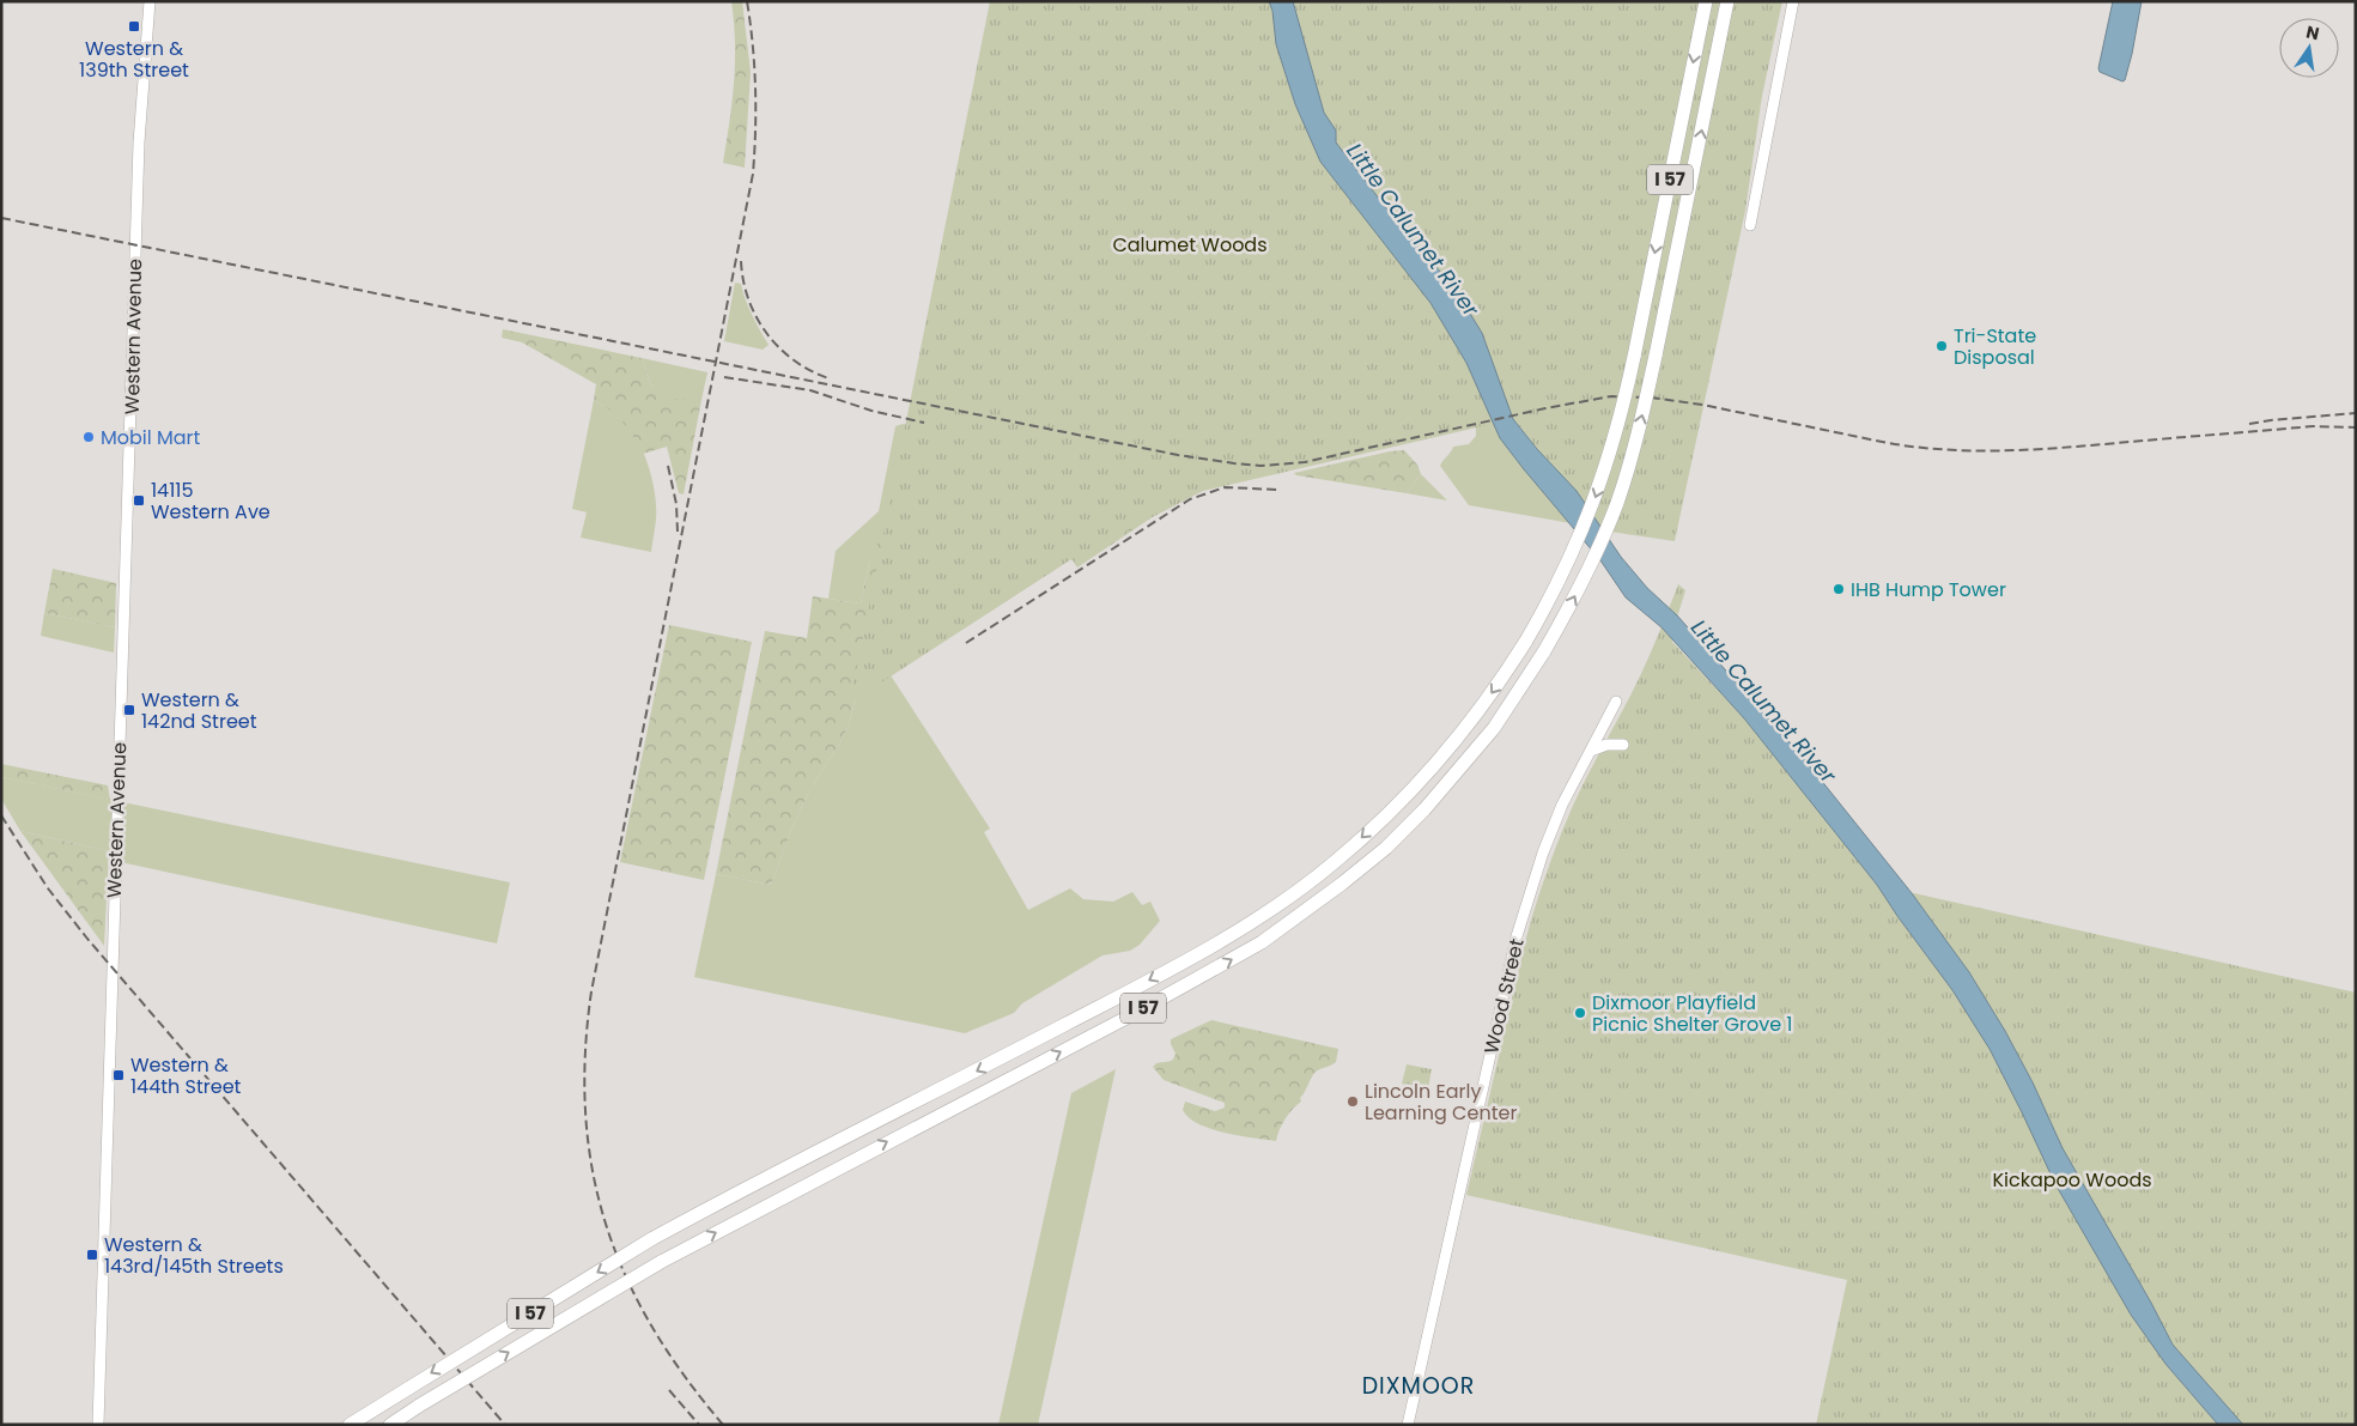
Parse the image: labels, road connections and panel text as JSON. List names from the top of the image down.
{
  "streets": {
    "highway": ["I 57"],
    "main road": ["Western Avenue", "Wood Street"]
  },
  "districts": ["DIXMOOR"],
  "water": ["Little Calumet River"],
  "parks": ["Calumet Woods", "Kickapoo Woods"],
  "places": {
    "transit": [
      "Western & 139th Street",
      "14115 Western Ave",
      "Western & 142nd Street",
      "Western & 144th Street",
      "Western & 143rd/145th Streets"
    ],
    "other": [
      "Tri-State Disposal",
      "Mobil Mart",
      "IHB Hump Tower",
      "Dixmoor Playfield Picnic Shelter Grove 1",
      "Lincoln Early Learning Center"
    ]
  },
  "north": "top"
}
